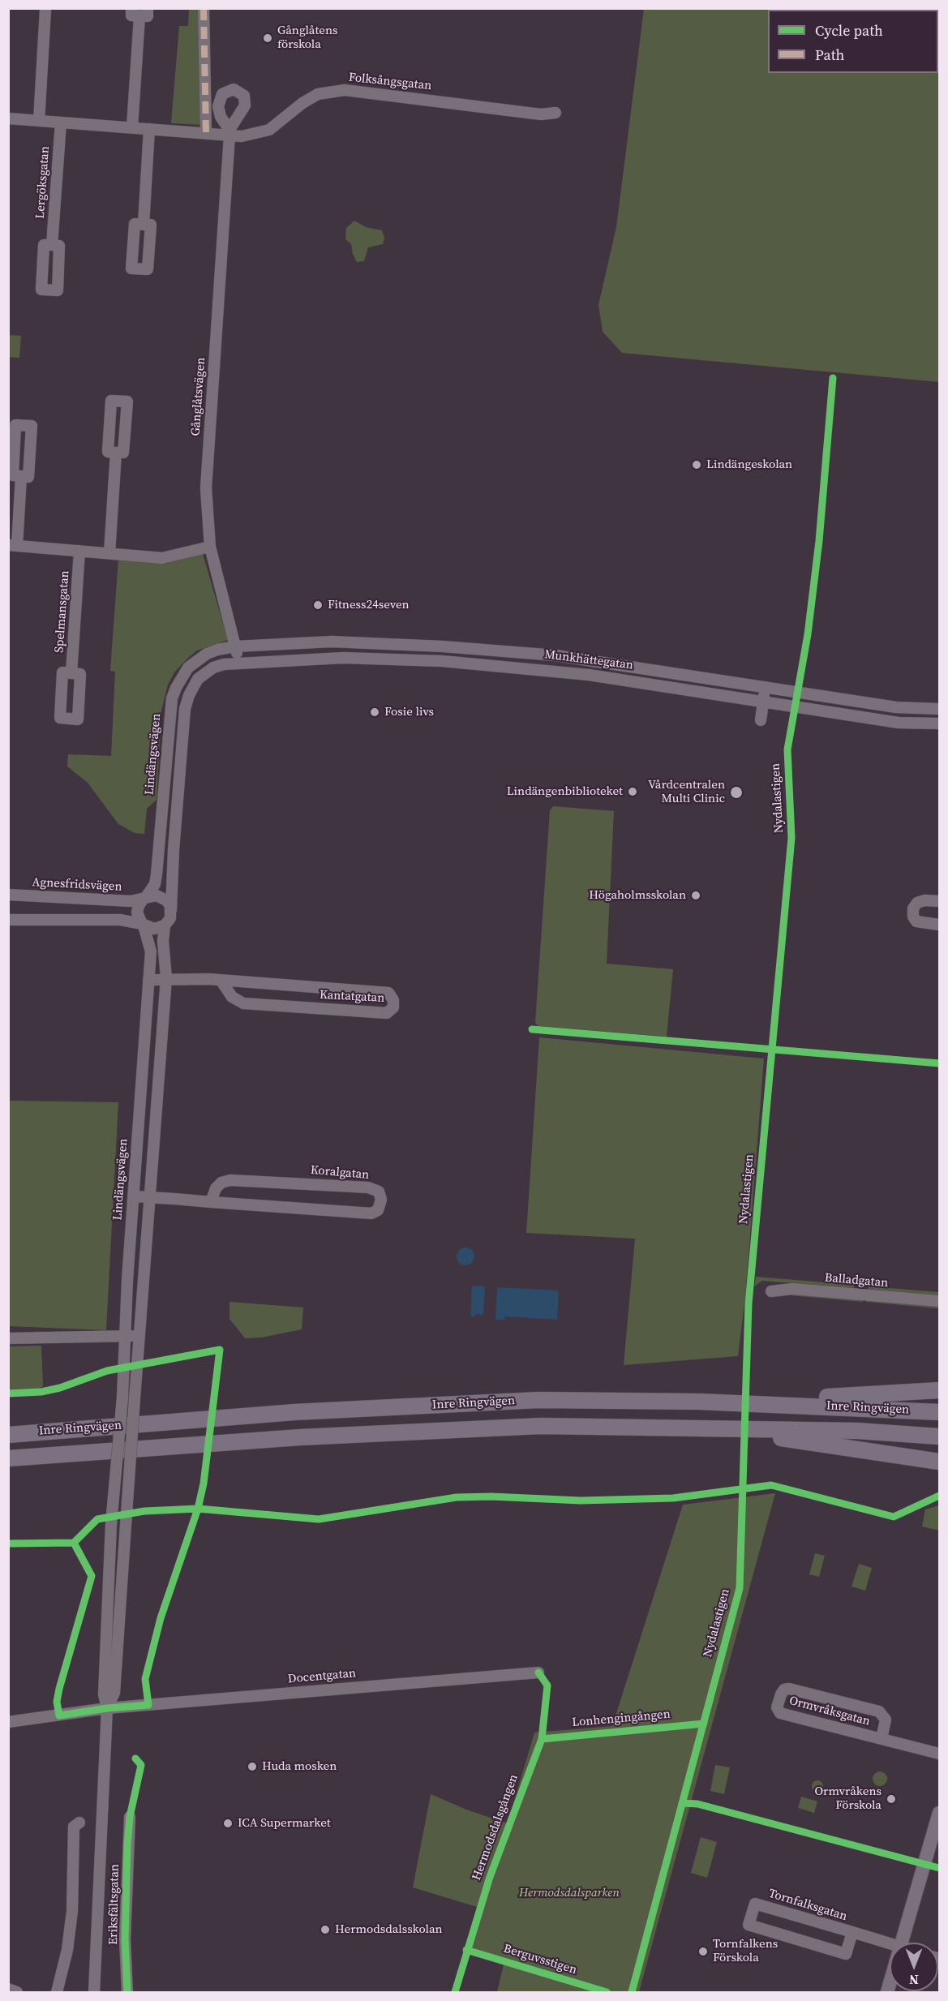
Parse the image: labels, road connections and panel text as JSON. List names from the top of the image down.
{
  "streets": {
    "highway": ["Inre Ringvägen"],
    "street": [
      "Folksångsgatan",
      "Lergöksgatan",
      "Gånglåtsvägen",
      "Spelmansgatan",
      "Munkhättegatan",
      "Lindängsvägen",
      "Agnesfridsvägen",
      "Kantatgatan",
      "Koralgatan",
      "Balladgatan",
      "Docentgatan",
      "Ormvråksgatan",
      "Eriksfältsgatan",
      "Tornfalksgatan"
    ],
    "cycle path": [
      "Nydalastigen",
      "Lonhengingången",
      "Hermodsdalsgången",
      "Berguvsstigen"
    ]
  },
  "crossings": [
    ["Folksångsgatan", "Gånglåtsvägen"],
    ["Gånglåtsvägen", "Munkhättegatan"],
    ["Gånglåtsvägen", "Lindängsvägen"],
    ["Munkhättegatan", "Lindängsvägen"],
    ["Lindängsvägen", "Agnesfridsvägen"],
    ["Lindängsvägen", "Kantatgatan"],
    ["Lindängsvägen", "Koralgatan"],
    ["Lindängsvägen", "Eriksfältsgatan"],
    ["Docentgatan", "Eriksfältsgatan"]
  ],
  "parks": ["Hermodsdalsparken"],
  "places": [
    "Gånglåtens förskola",
    "Lindängeskolan",
    "Fitness24seven",
    "Fosie livs",
    "Lindängenbiblioteket",
    "Vårdcentralen Multi Clinic",
    "Högaholmsskolan",
    "Huda mosken",
    "Ormvråkens Förskola",
    "ICA Supermarket",
    "Hermodsdalsskolan",
    "Tornfalkens Förskola"
  ],
  "legend": ["Cycle path", "Path"],
  "north": "bottom"
}
